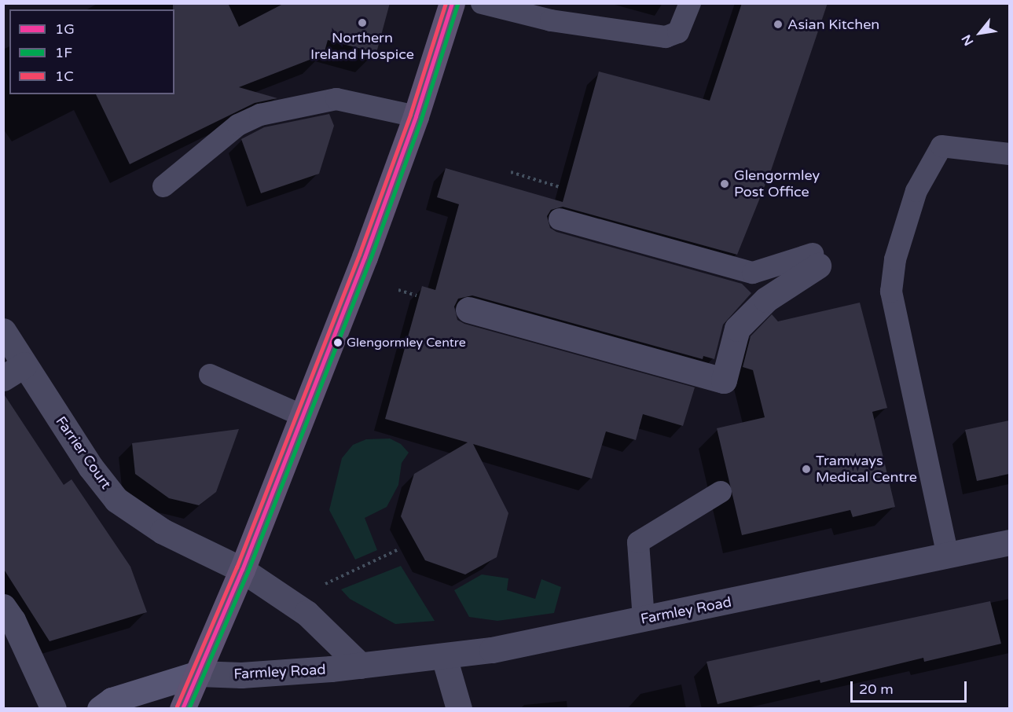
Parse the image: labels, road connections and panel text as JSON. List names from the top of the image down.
{
  "streets": {
    "street": ["Farrier Court", "Farmley Road"]
  },
  "places": [
    "Northern Ireland Hospice",
    "Asian Kitchen",
    "Glengormley Post Office",
    "Glengormley Centre",
    "Tramways Medical Centre"
  ],
  "lines": ["transit line 1G", "transit line 1C", "transit line 1F"],
  "legend": ["1G", "1F", "1C"],
  "scale_bar": "20 m",
  "north": "bottom left"
}
